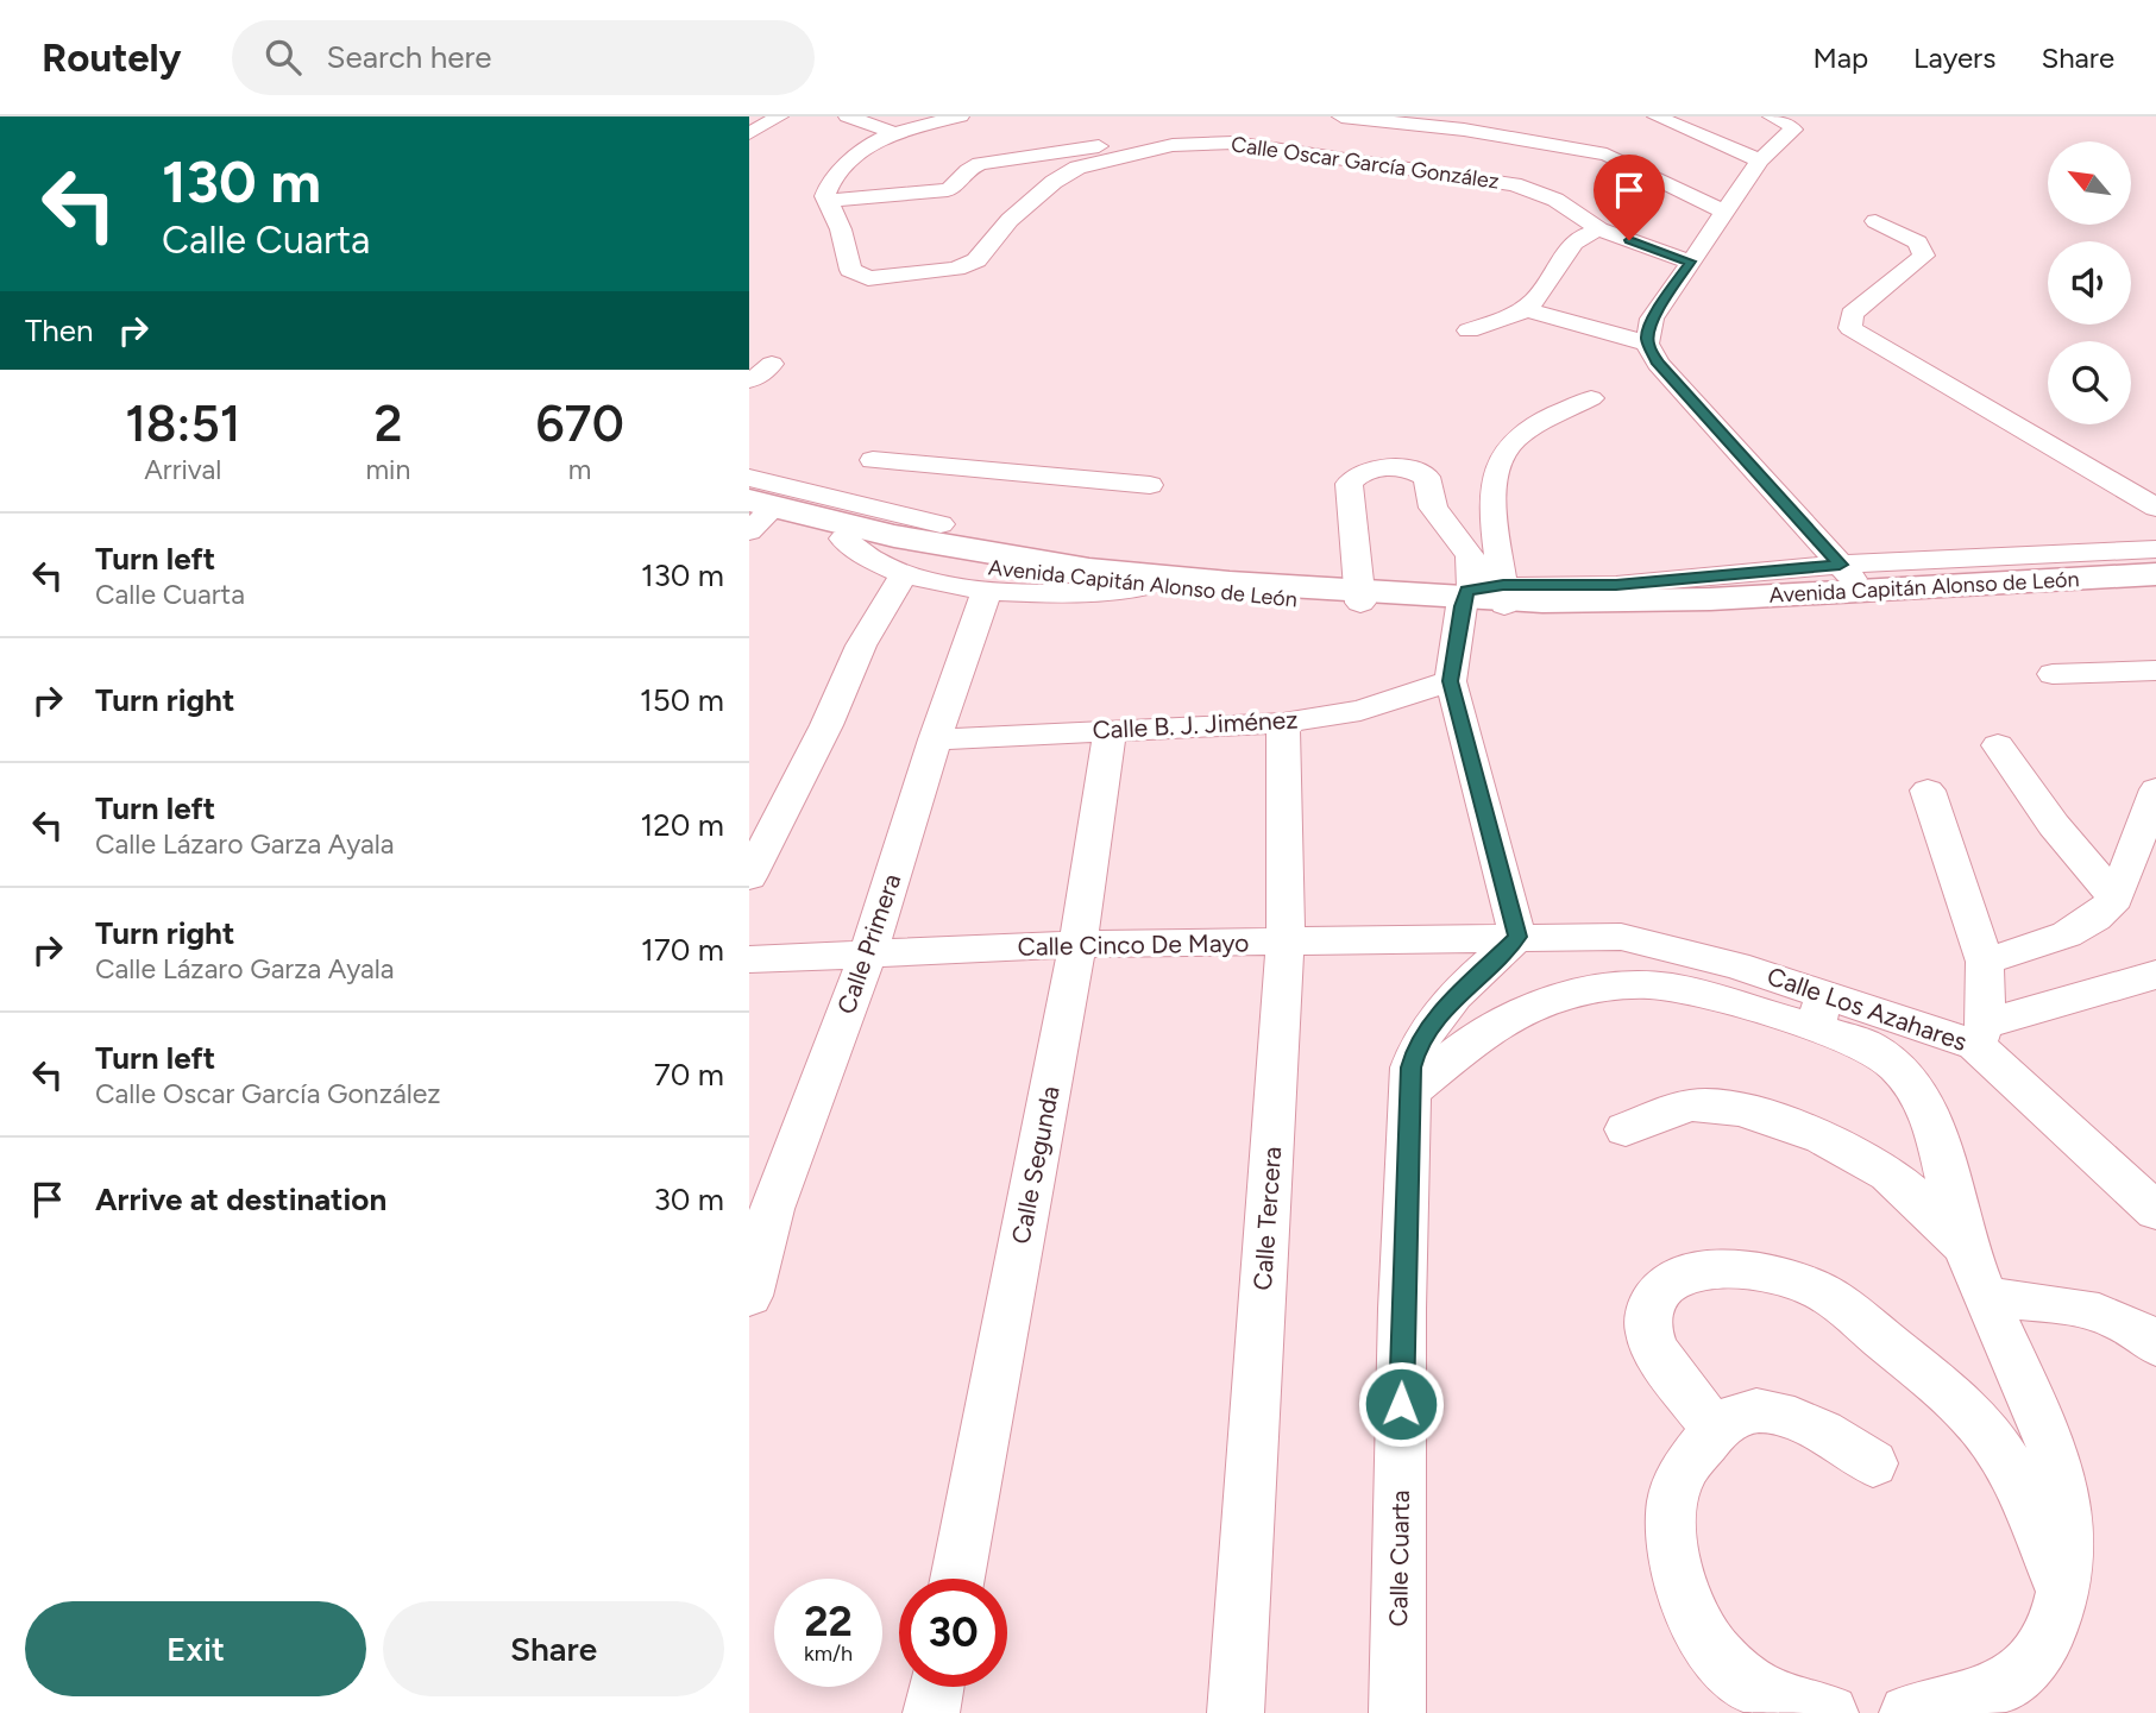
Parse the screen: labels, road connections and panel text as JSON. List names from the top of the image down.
{
  "streets": {
    "main road": ["Avenida Capitán Alonso de León"],
    "street": [
      "Calle Oscar García González",
      "Calle B. J. Jiménez",
      "Calle Primera",
      "Calle Cinco De Mayo",
      "Calle Los Azahares",
      "Calle Segunda",
      "Calle Tercera",
      "Calle Cuarta"
    ]
  },
  "crossings": [
    ["Calle B. J. Jiménez", "Calle Primera"],
    ["Calle B. J. Jiménez", "Calle Segunda"],
    ["Calle B. J. Jiménez", "Calle Tercera"],
    ["Calle Primera", "Calle Cinco De Mayo"],
    ["Calle Cinco De Mayo", "Calle Los Azahares"],
    ["Calle Cinco De Mayo", "Calle Segunda"],
    ["Calle Cinco De Mayo", "Calle Tercera"],
    ["Calle Cinco De Mayo", "Calle Cuarta"],
    ["Calle Los Azahares", "Calle Cuarta"]
  ],
  "north": "top left",
  "page": {
    "header": "Routely",
    "search": "Search here",
    "nav": ["Map", "Layers", "Share"],
    "turn": ["130 m", "Calle Cuarta"],
    "then": "Then",
    "eta": [
      "18:51",
      "Arrival",
      "2",
      "min",
      "670",
      "m"
    ],
    "list": [
      {
        "name": "Turn left",
        "note": "Calle Cuarta",
        "value": "130 m"
      },
      {
        "name": "Turn right",
        "value": "150 m"
      },
      {
        "name": "Turn left",
        "note": "Calle Lázaro Garza Ayala",
        "value": "120 m"
      },
      {
        "name": "Turn right",
        "note": "Calle Lázaro Garza Ayala",
        "value": "170 m"
      },
      {
        "name": "Turn left",
        "note": "Calle Oscar García González",
        "value": "70 m"
      },
      {
        "name": "Arrive at destination",
        "value": "30 m"
      }
    ],
    "speed": "22 km/h",
    "limit": "30",
    "buttons": ["Exit", "Share"]
  }
}
